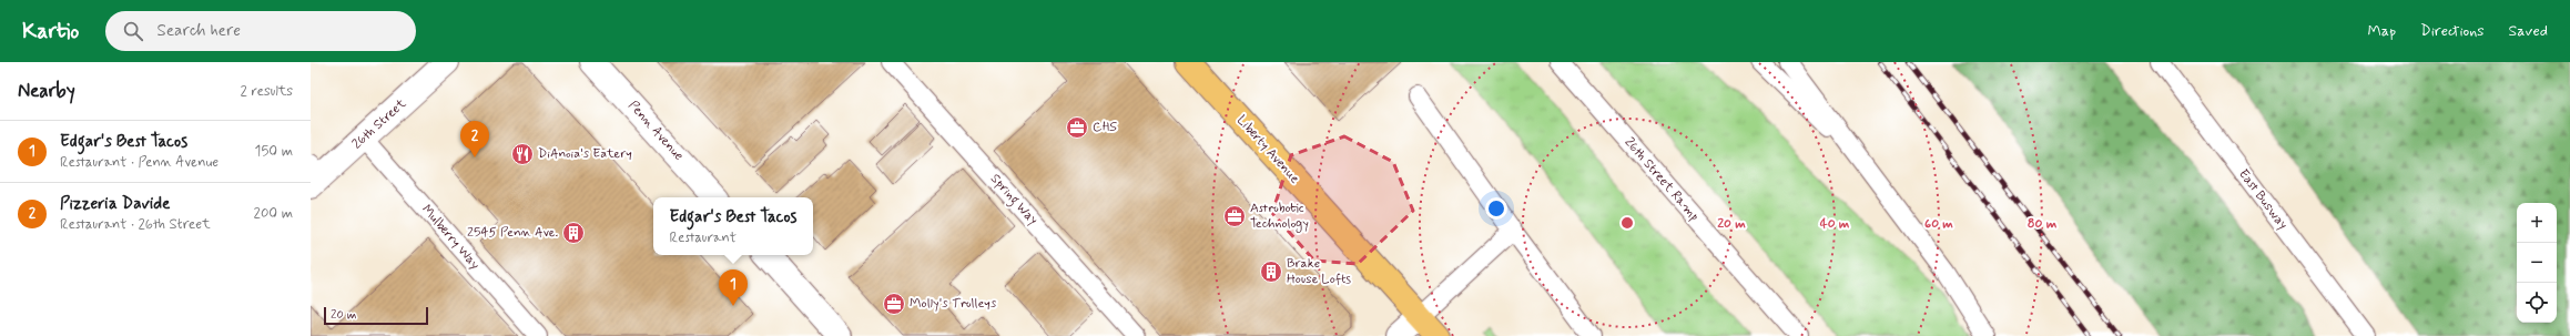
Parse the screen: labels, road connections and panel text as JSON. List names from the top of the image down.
{
  "streets": {
    "main road": ["Liberty Avenue"],
    "street": ["26th Street", "Penn Avenue"],
    "lane": [
      "26th Street Ramp",
      "Spring Way",
      "East Busway",
      "Mulberry Way"
    ]
  },
  "crossings": [
    ["26th Street", "Mulberry Way"]
  ],
  "places": {
    "office": ["CHS", "Astrobotic Technology", "Molly's Trolleys"],
    "restaurant": ["DiAnoia's Eatery"],
    "building": ["2545 Penn Ave.", "Brake House Lofts"]
  },
  "scale_bar": "20 m",
  "page": {
    "header": "Kartio",
    "search": "Search here",
    "nav": ["Map", "Directions", "Saved"],
    "heading": ["Nearby", "2 results"],
    "list": [
      {
        "mark": "1",
        "name": "Edgar's Best Tacos",
        "note": "Restaurant · Penn Avenue",
        "value": "150 m"
      },
      {
        "mark": "2",
        "name": "Pizzeria Davide",
        "note": "Restaurant · 26th Street",
        "value": "200 m"
      }
    ],
    "pins": ["2", "1"],
    "popup": ["Edgar's Best Tacos", "Restaurant"],
    "map_buttons": ["+", "−"],
    "scale": "20 m"
  },
  "rings": [
    "20 m",
    "40 m",
    "60 m",
    "80 m"
  ]
}
